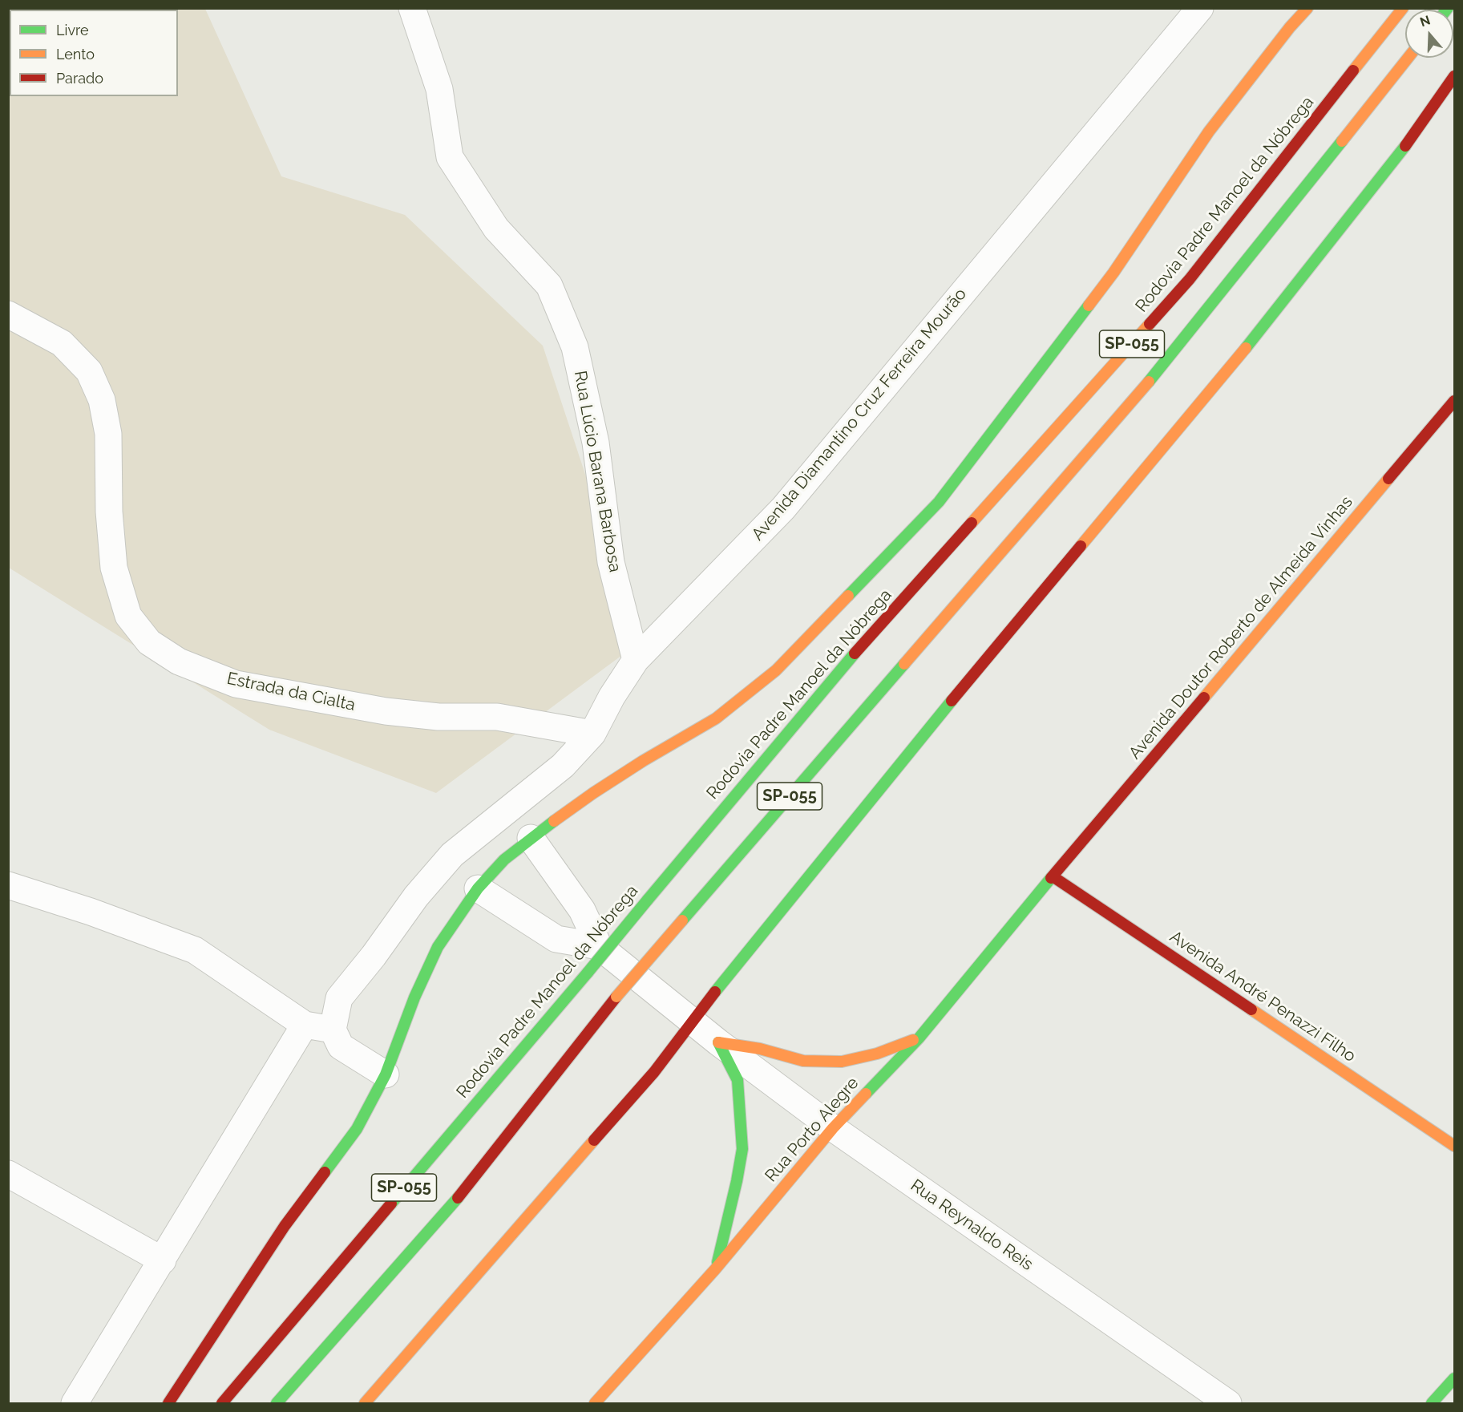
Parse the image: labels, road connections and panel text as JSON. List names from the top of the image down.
{
  "streets": {
    "main road": [
      "Rodovia Padre Manoel da Nóbrega",
      "SP-055",
      "Avenida Doutor Roberto de Almeida Vinhas",
      "Avenida André Penazzi Filho",
      "Rua Porto Alegre"
    ],
    "street": [
      "Avenida Diamantino Cruz Ferreira Mourão",
      "Rua Lúcio Barana Barbosa",
      "Estrada da Cialta",
      "Rua Reynaldo Reis"
    ]
  },
  "crossings": [
    ["Avenida Diamantino Cruz Ferreira Mourão", "Rua Lúcio Barana Barbosa"],
    ["Avenida Diamantino Cruz Ferreira Mourão", "Estrada da Cialta"],
    ["Avenida Doutor Roberto de Almeida Vinhas", "Avenida André Penazzi Filho"],
    ["Avenida Doutor Roberto de Almeida Vinhas", "Rua Porto Alegre"],
    ["Avenida André Penazzi Filho", "Rua Porto Alegre"],
    ["Rua Porto Alegre", "Rua Reynaldo Reis"]
  ],
  "legend": ["Livre", "Lento", "Parado"],
  "north": "top"
}
